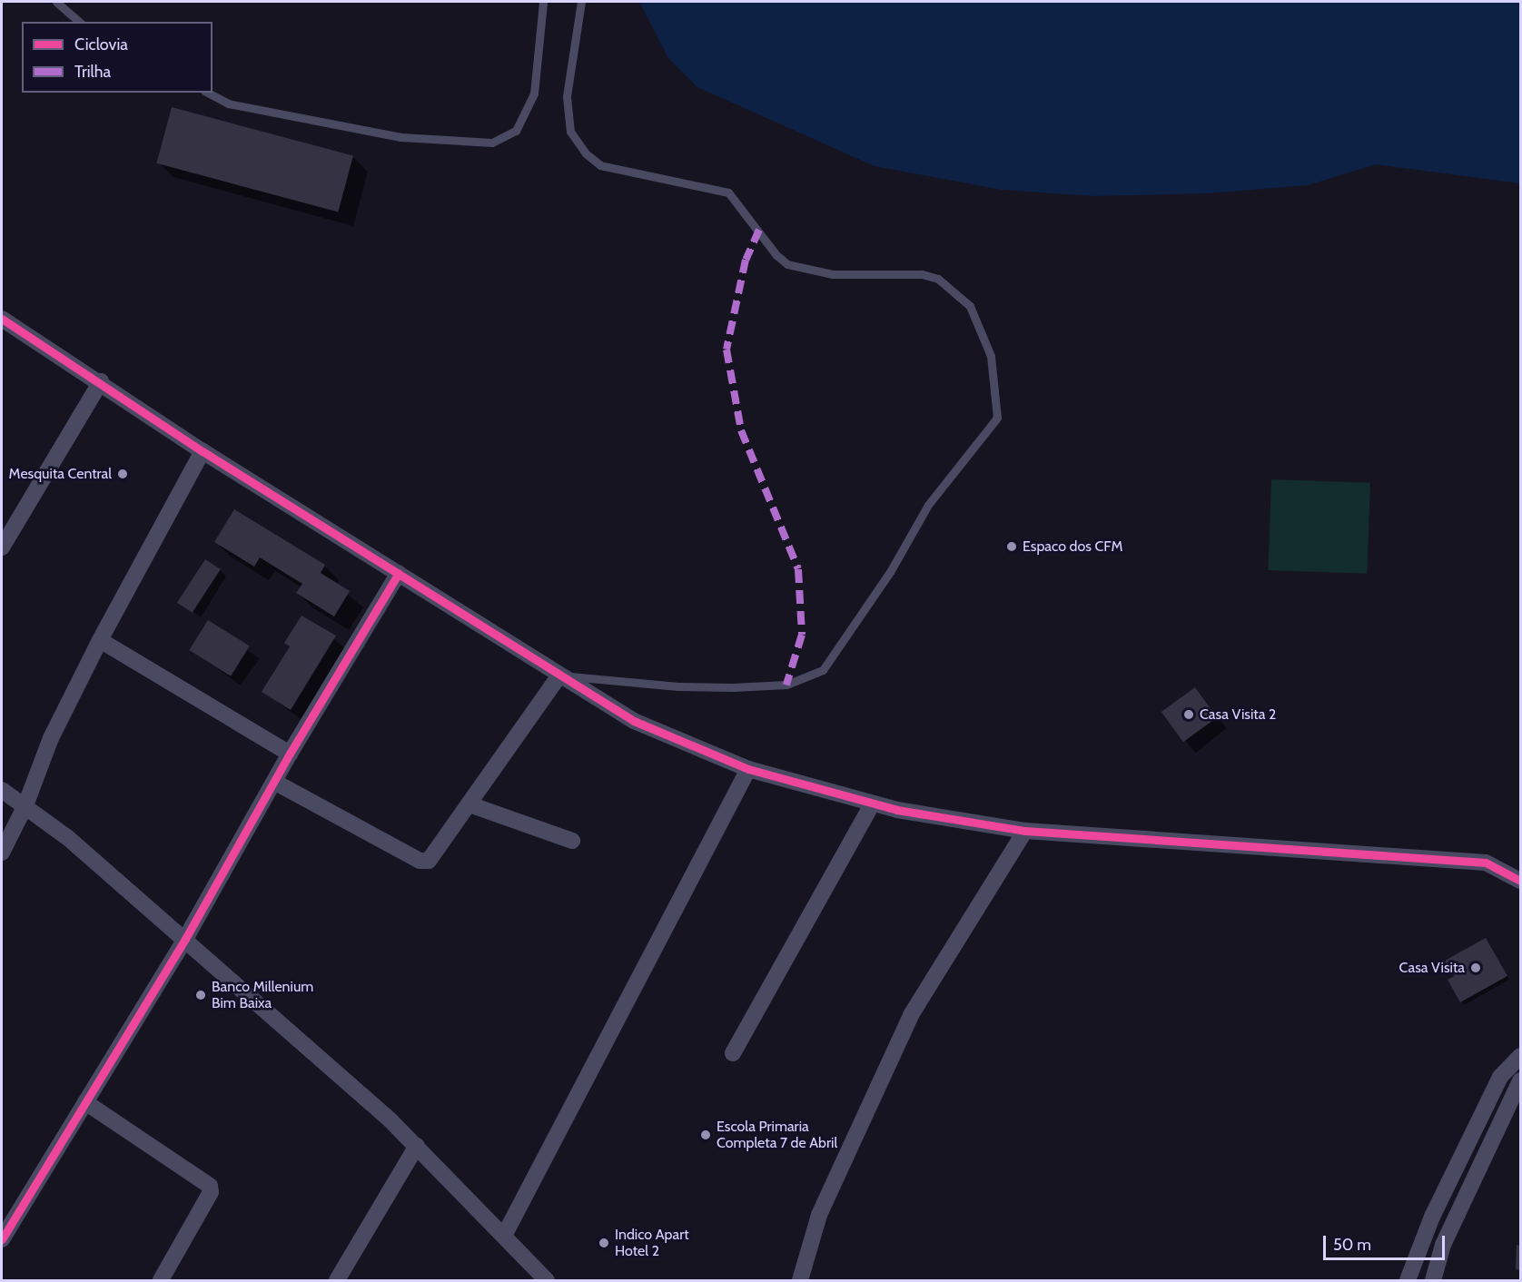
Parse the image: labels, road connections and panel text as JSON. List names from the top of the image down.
{
  "places": [
    "Mesquita Central",
    "Espaco dos CFM",
    "Casa Visita 2",
    "Casa Visita",
    "Banco Millenium Bim Baixa",
    "Escola Primaria Completa 7 de Abril",
    "Indico Apart Hotel 2"
  ],
  "legend": ["Ciclovia", "Trilha"],
  "scale_bar": "50 m"
}
